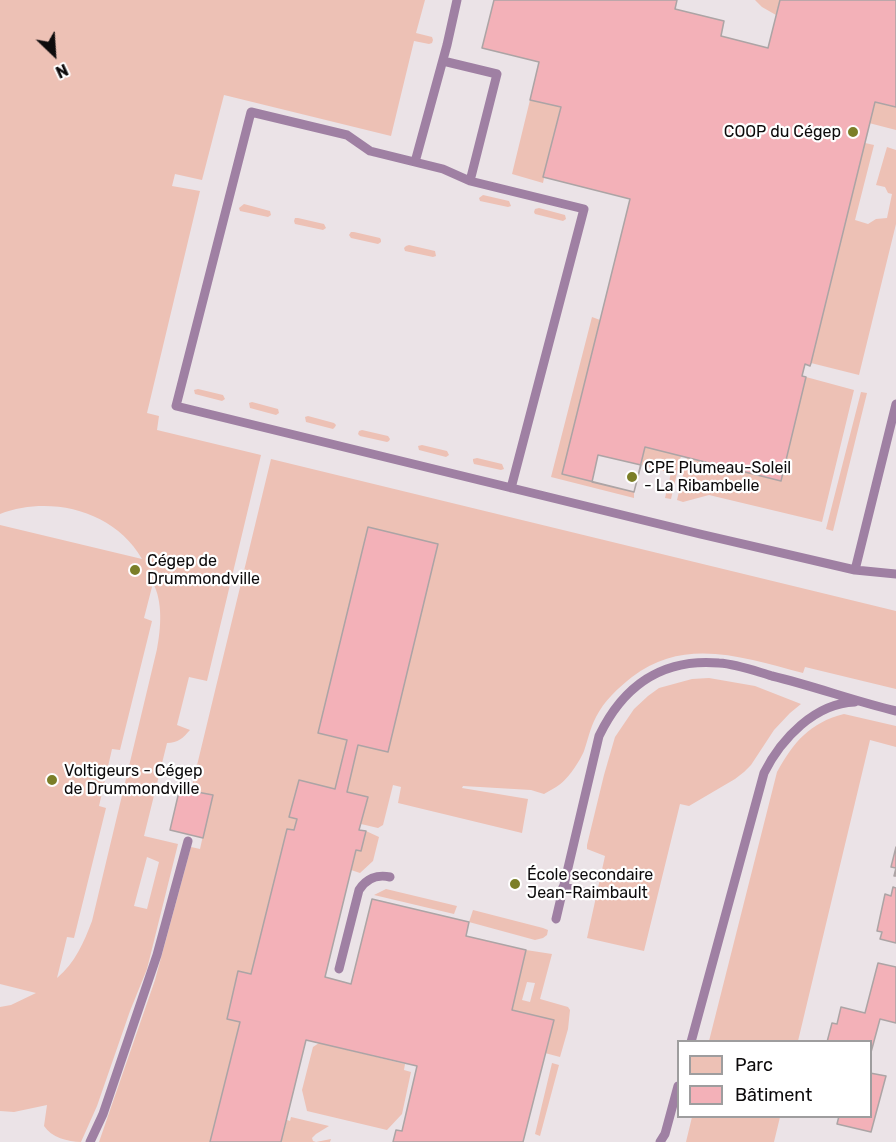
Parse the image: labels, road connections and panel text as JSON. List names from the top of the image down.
{
  "places": [
    "COOP du Cégep",
    "CPE Plumeau-Soleil - La Ribambelle",
    "Cégep de Drummondville",
    "Voltigeurs - Cégep de Drummondville",
    "École secondaire Jean-Raimbault"
  ],
  "legend": ["Parc", "Bâtiment"],
  "north": "bottom right"
}
